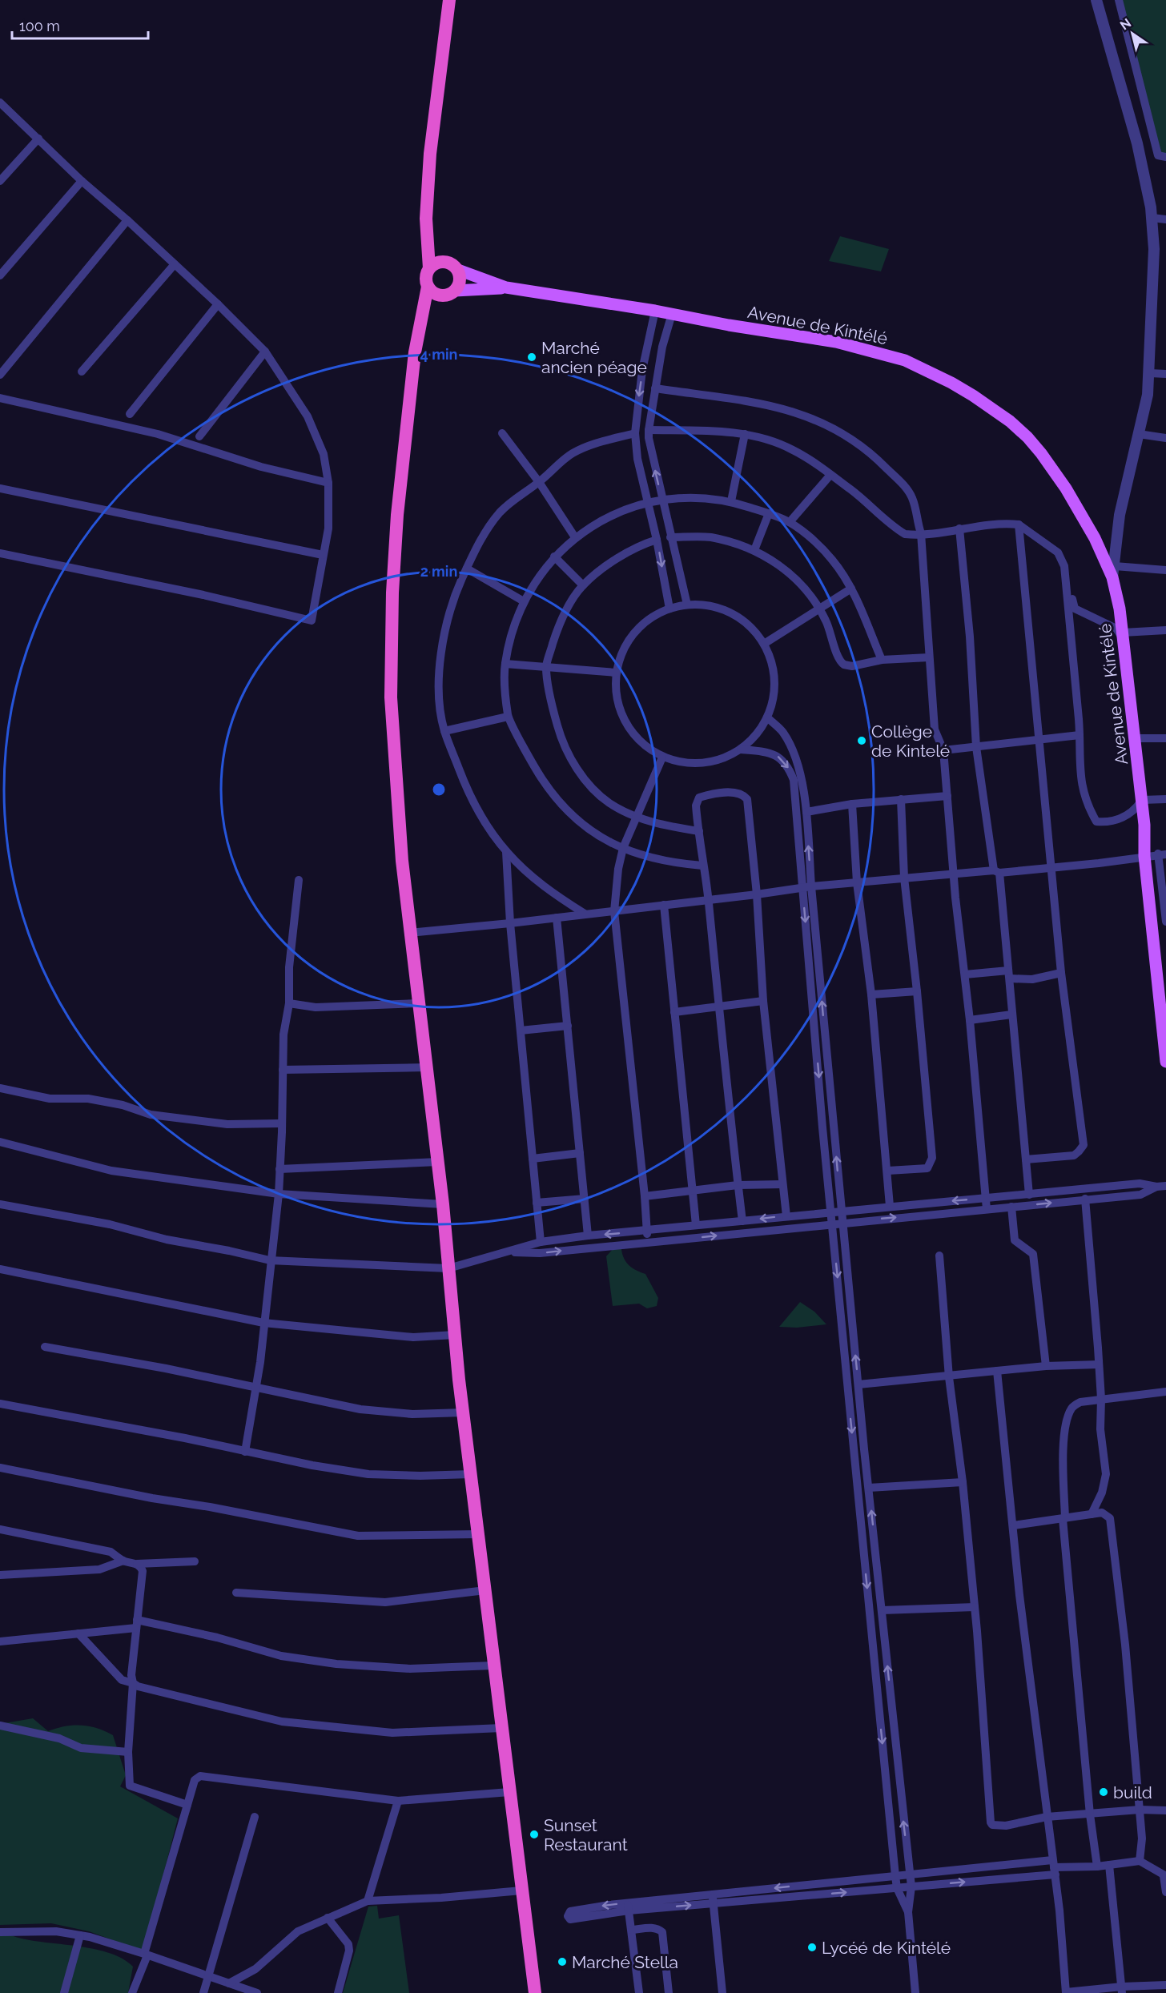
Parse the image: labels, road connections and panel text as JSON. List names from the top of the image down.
{
  "streets": {
    "main road": ["Avenue de Kintélé"]
  },
  "places": [
    "Marché ancien péage",
    "Collège de Kintelé",
    "build",
    "Sunset Restaurant",
    "Lycéé de Kintélé",
    "Marché Stella"
  ],
  "scale_bar": "100 m",
  "north": "top left",
  "rings": ["4 min", "2 min"]
}
